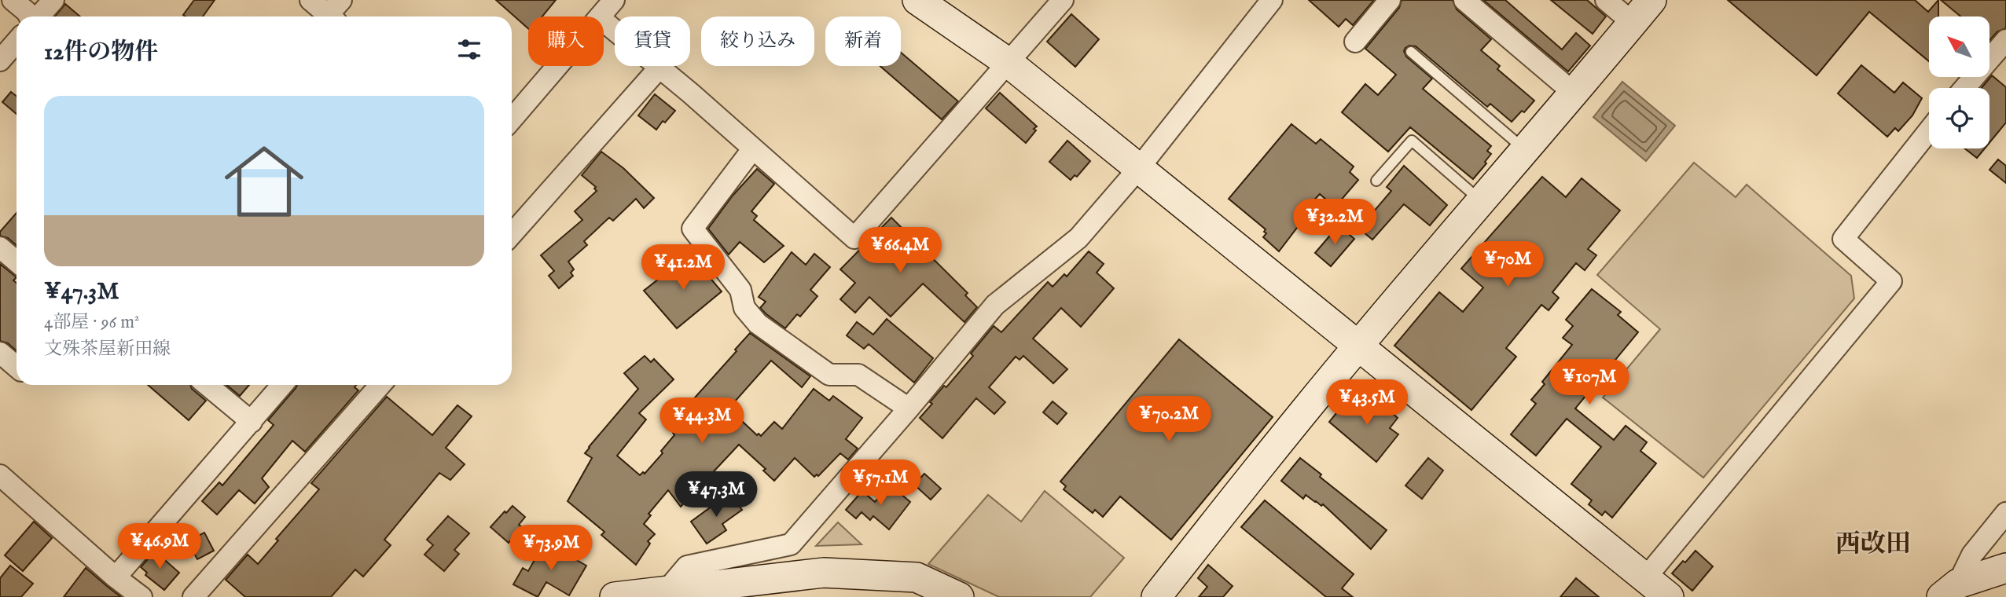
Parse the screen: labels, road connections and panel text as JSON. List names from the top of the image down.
{
  "districts": ["西改田"],
  "north": "top left",
  "page": {
    "chip": [
      "購入",
      "賃貸",
      "絞り込み",
      "新着"
    ],
    "heading": "12件の物件",
    "list": [
      {
        "name": "¥47.3M",
        "note": "4部屋 · 96 m² · 文殊茶屋新田線"
      }
    ],
    "price": [
      "¥32.2M",
      "¥66.4M",
      "¥70M",
      "¥41.2M",
      "¥107M",
      "¥43.5M",
      "¥70.2M",
      "¥44.3M",
      "¥57.1M",
      "¥47.3M",
      "¥46.9M",
      "¥73.9M"
    ]
  }
}
